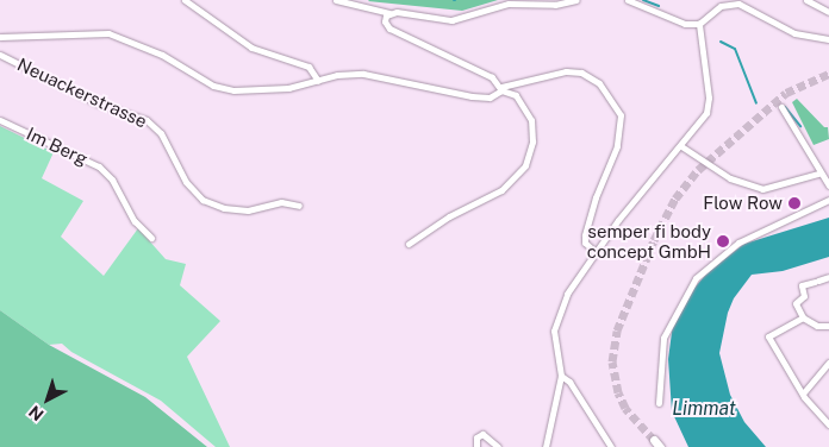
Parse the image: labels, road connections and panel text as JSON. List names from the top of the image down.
{
  "streets": {
    "street": ["Neuackerstrasse", "Im Berg"]
  },
  "water": ["Limmat"],
  "places": ["Flow Row", "semper fi body concept GmbH"],
  "north": "bottom left"
}
